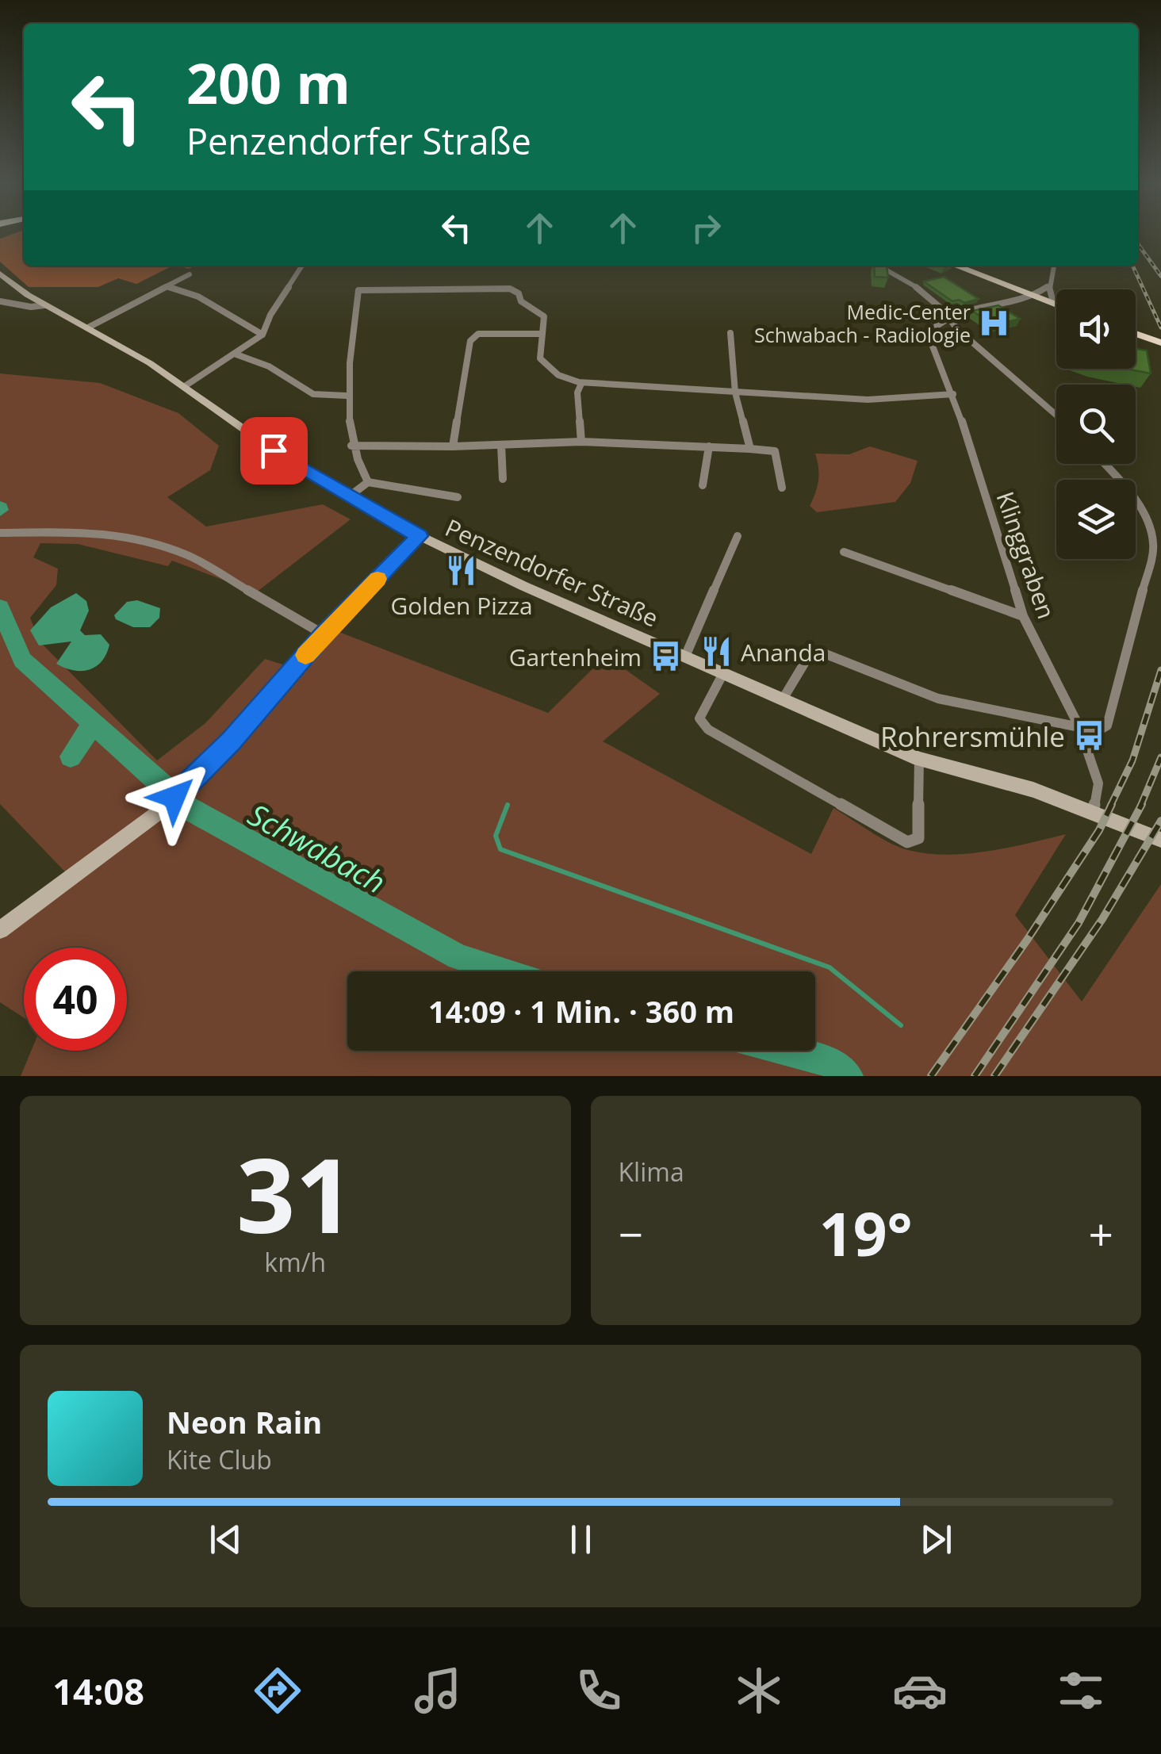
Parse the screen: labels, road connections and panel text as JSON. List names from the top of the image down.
{
  "streets": {
    "main road": ["Penzendorfer Straße"],
    "street": ["Klinggraben"]
  },
  "crossings": [
    ["Klinggraben", "Penzendorfer Straße"]
  ],
  "water": ["Schwabach"],
  "places": {
    "hospital": ["Medic-Center Schwabach - Radiologie"],
    "restaurant": ["Golden Pizza", "Ananda"],
    "bus stop": ["Gartenheim", "Rohrersmühle"]
  },
  "page": {
    "turn": ["200 m", "Penzendorfer Straße"],
    "limit": "40",
    "trip": "14:09 · 1 Min. · 360 m",
    "tile": [
      ["31", "km/h"],
      "Klima"
    ],
    "heat": ["−", "19°", "+"],
    "song": ["Neon Rain", "Kite Club"],
    "tabs": "14:08"
  }
}
